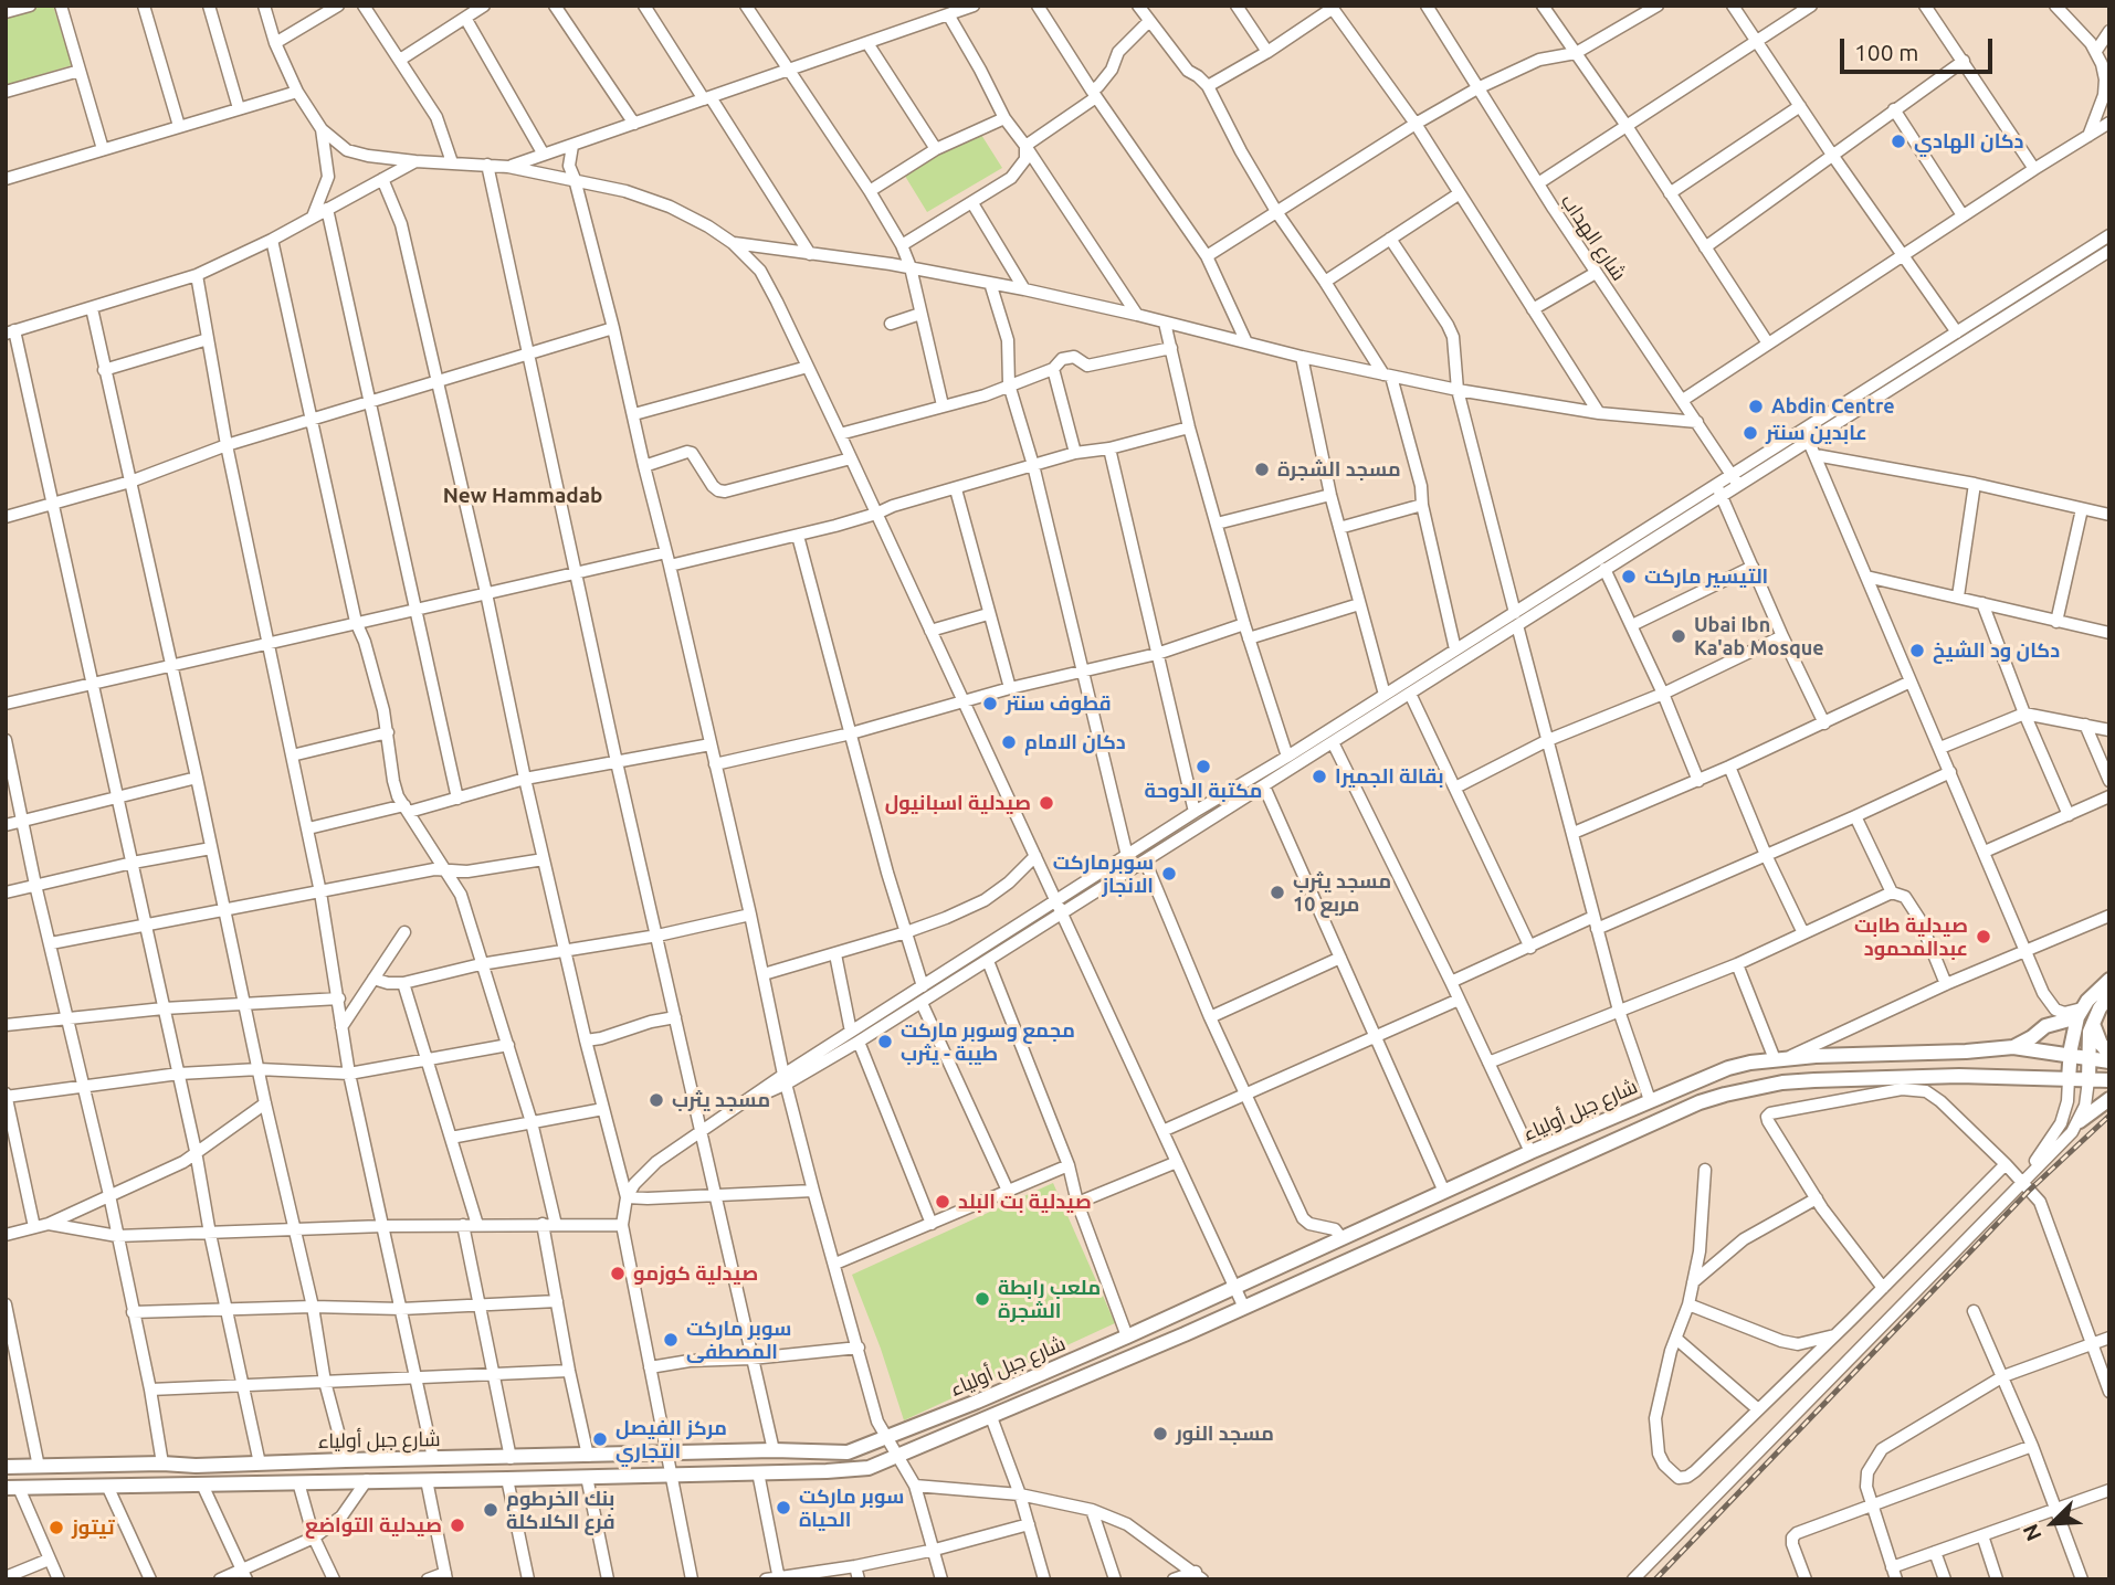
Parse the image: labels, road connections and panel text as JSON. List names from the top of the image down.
{
  "streets": {
    "main road": ["شارع جبل أولياء"],
    "street": ["شارع الهداب"]
  },
  "districts": ["New Hammadab"],
  "places": [
    "دكان الهادي",
    "Abdin Centre",
    "عابدين سنتر",
    "مسجد الشجرة",
    "التيسير ماركت",
    "Ubai Ibn Ka'ab Mosque",
    "دكان ود الشيخ",
    "قطوف سنتر",
    "دكان الامام",
    "مكتبة الدوحة",
    "بقالة الجميرا",
    "صيدلية اسبانيول",
    "سوبرماركت الانجاز",
    "مسجد يثرب مربع 10",
    "صيدلية طابت عبدالمحمود",
    "مجمع وسوبر ماركت طيبة - يثرب",
    "مسجد يثرب",
    "صيدلية بت البلد",
    "صيدلية كوزمو",
    "ملعب رابطة الشجرة",
    "سوبر ماركت المصطفى",
    "مسجد النور",
    "مركز الفيصل التجاري",
    "سوبر ماركت الحياة",
    "بنك الخرطوم فرع الكلاكلة",
    "صيدلية التواضع",
    "تيتوز"
  ],
  "scale_bar": "100 m",
  "north": "bottom left"
}
